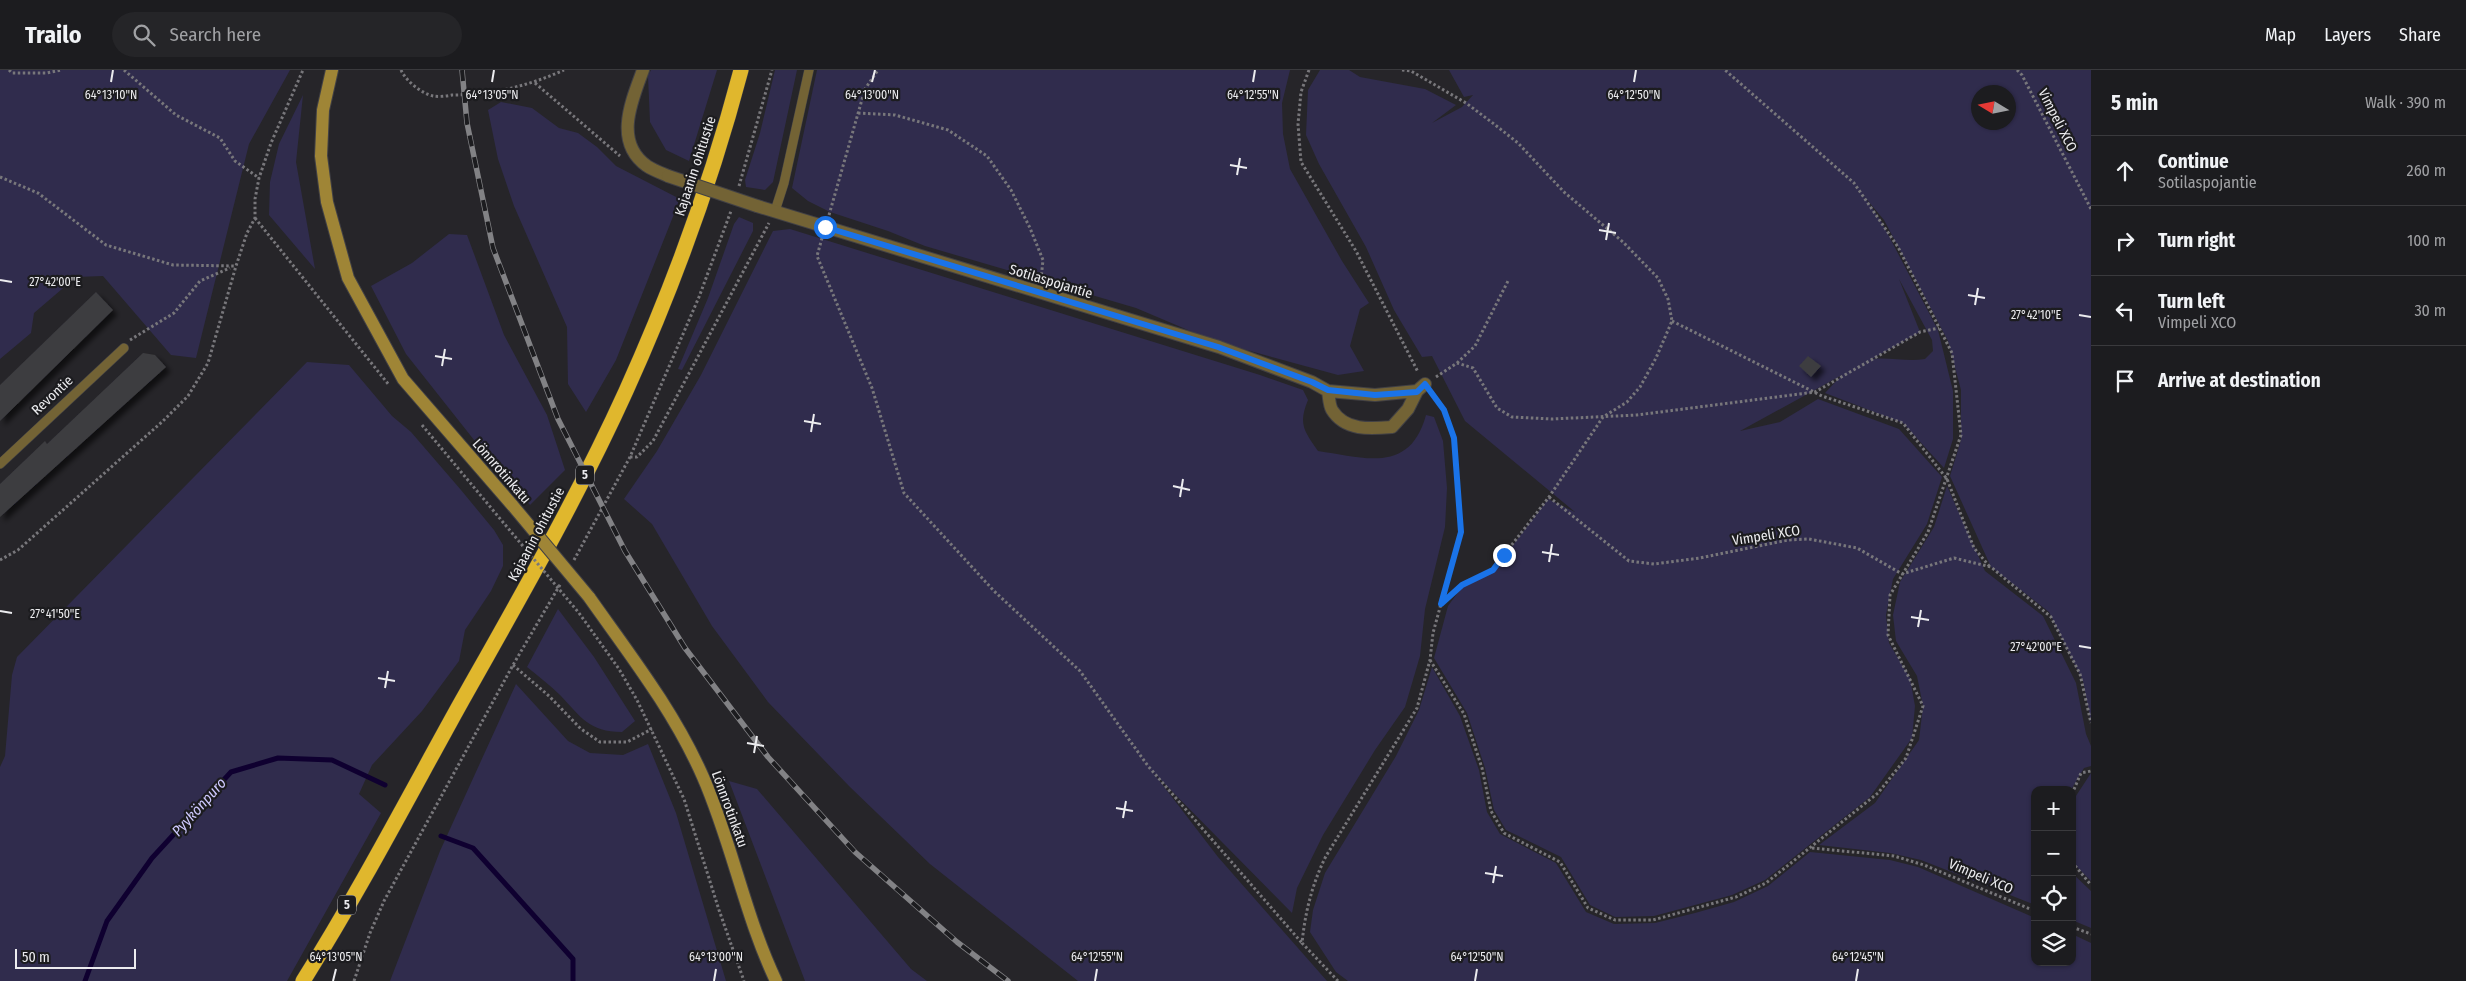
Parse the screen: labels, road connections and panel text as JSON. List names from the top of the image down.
{
  "streets": {
    "highway": ["Kajaanin ohitustie", "5"],
    "street": ["Sotilaspojantie", "Lönnrotinkatu"],
    "lane": ["Revontie"],
    "path": ["Vimpeli XCO"]
  },
  "crossings": [
    ["Kajaanin ohitustie", "5"]
  ],
  "water": ["Pyykönpuro"],
  "scale_bar": "50 m",
  "north": "left",
  "page": {
    "header": "Trailo",
    "search": "Search here",
    "nav": ["Map", "Layers", "Share"],
    "heading": ["5 min", "Walk · 390 m"],
    "list": [
      ["Continue", "Sotilaspojantie", "260 m"],
      ["Turn right", "100 m"],
      ["Turn left", "Vimpeli XCO", "30 m"],
      "Arrive at destination"
    ],
    "map_buttons": ["+", "−"],
    "scale": "50 m"
  },
  "coordinates": [
    "64°12'55\"N",
    "64°13'10\"N",
    "64°13'05\"N",
    "64°13'00\"N",
    "64°12'50\"N",
    "27°42'00\"E",
    "27°42'10\"E",
    "27°41'50\"E",
    "64°12'45\"N"
  ]
}
